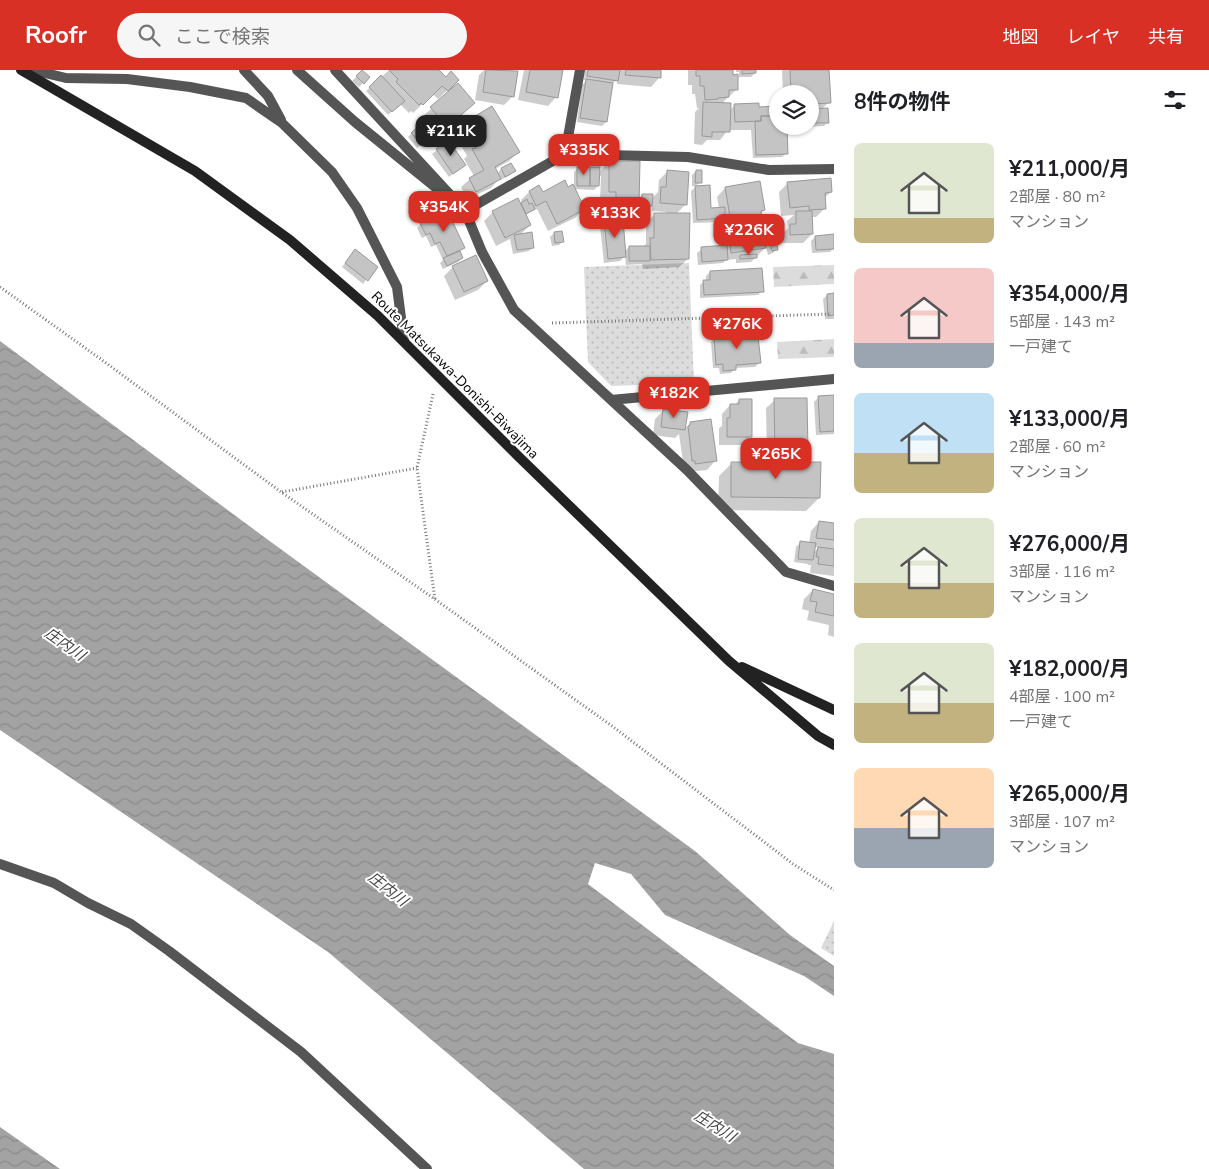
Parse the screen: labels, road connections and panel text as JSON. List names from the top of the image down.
{
  "streets": {
    "main road": ["Route Matsukawa-Donishi-Biwajima"]
  },
  "water": ["庄内川"],
  "page": {
    "header": "Roofr",
    "search": "ここで検索",
    "nav": ["地図", "レイヤ", "共有"],
    "heading": "8件の物件",
    "price": [
      "¥211K",
      "¥335K",
      "¥354K",
      "¥133K",
      "¥226K",
      "¥276K",
      "¥182K",
      "¥265K"
    ],
    "list": [
      {
        "name": "¥211,000/月",
        "note": "2部屋 · 80 m² · マンション"
      },
      {
        "name": "¥354,000/月",
        "note": "5部屋 · 143 m² · 一戸建て"
      },
      {
        "name": "¥133,000/月",
        "note": "2部屋 · 60 m² · マンション"
      },
      {
        "name": "¥276,000/月",
        "note": "3部屋 · 116 m² · マンション"
      },
      {
        "name": "¥182,000/月",
        "note": "4部屋 · 100 m² · 一戸建て"
      },
      {
        "name": "¥265,000/月",
        "note": "3部屋 · 107 m² · マンション"
      }
    ]
  }
}
